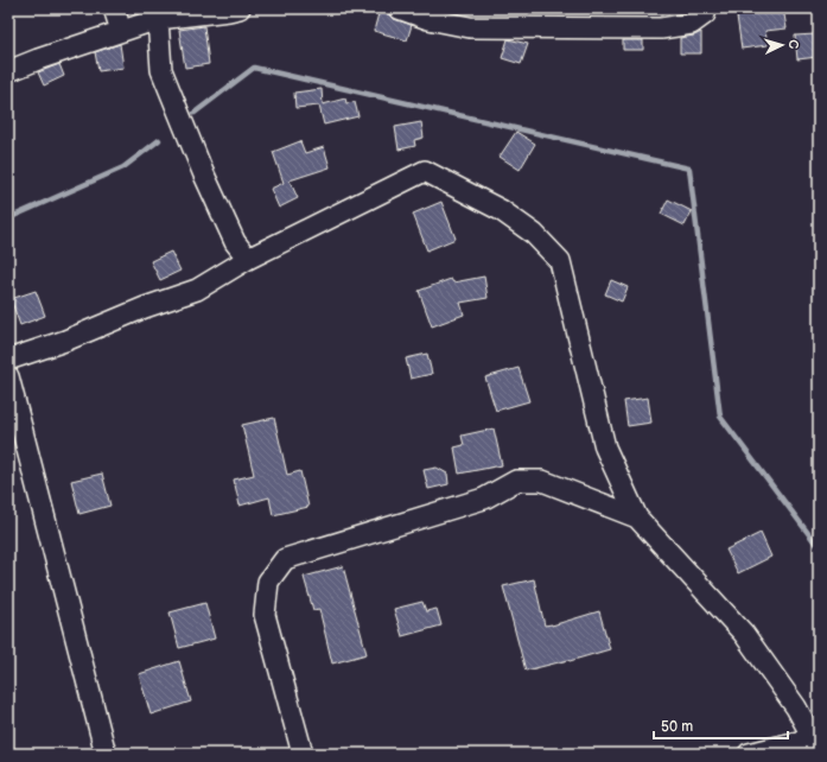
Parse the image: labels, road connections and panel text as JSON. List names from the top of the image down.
{
  "scale_bar": "50 m",
  "north": "right"
}
